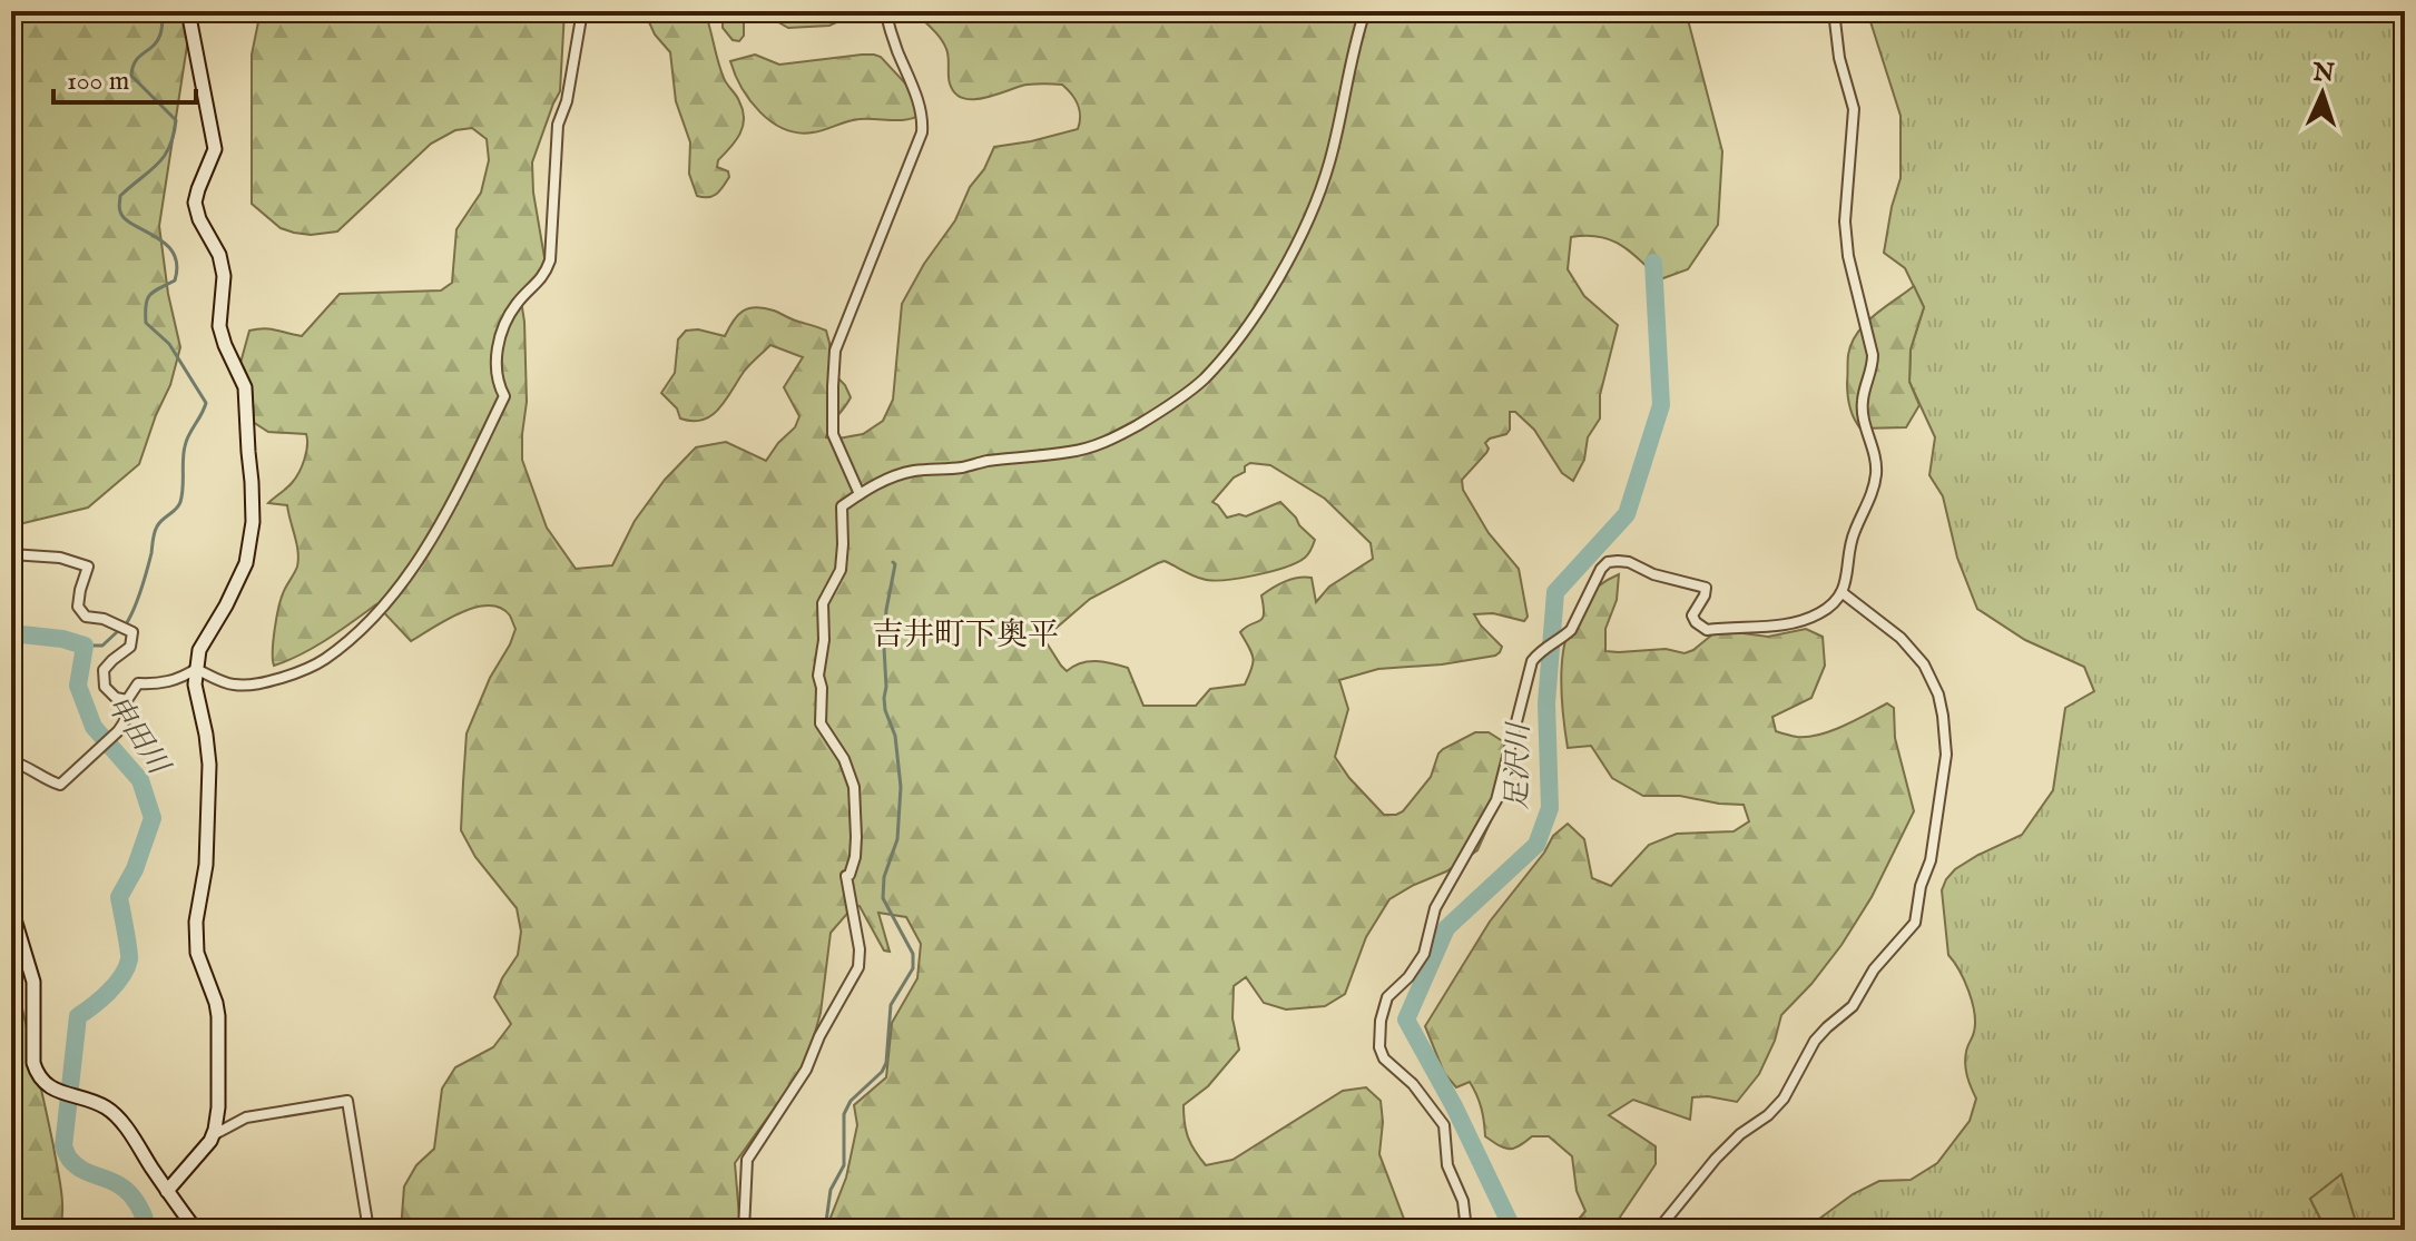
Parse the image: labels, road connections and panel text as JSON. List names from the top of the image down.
{
  "districts": ["吉井町下奥平"],
  "water": ["申田川", "足沢川"],
  "scale_bar": "100 m",
  "north": "top"
}
